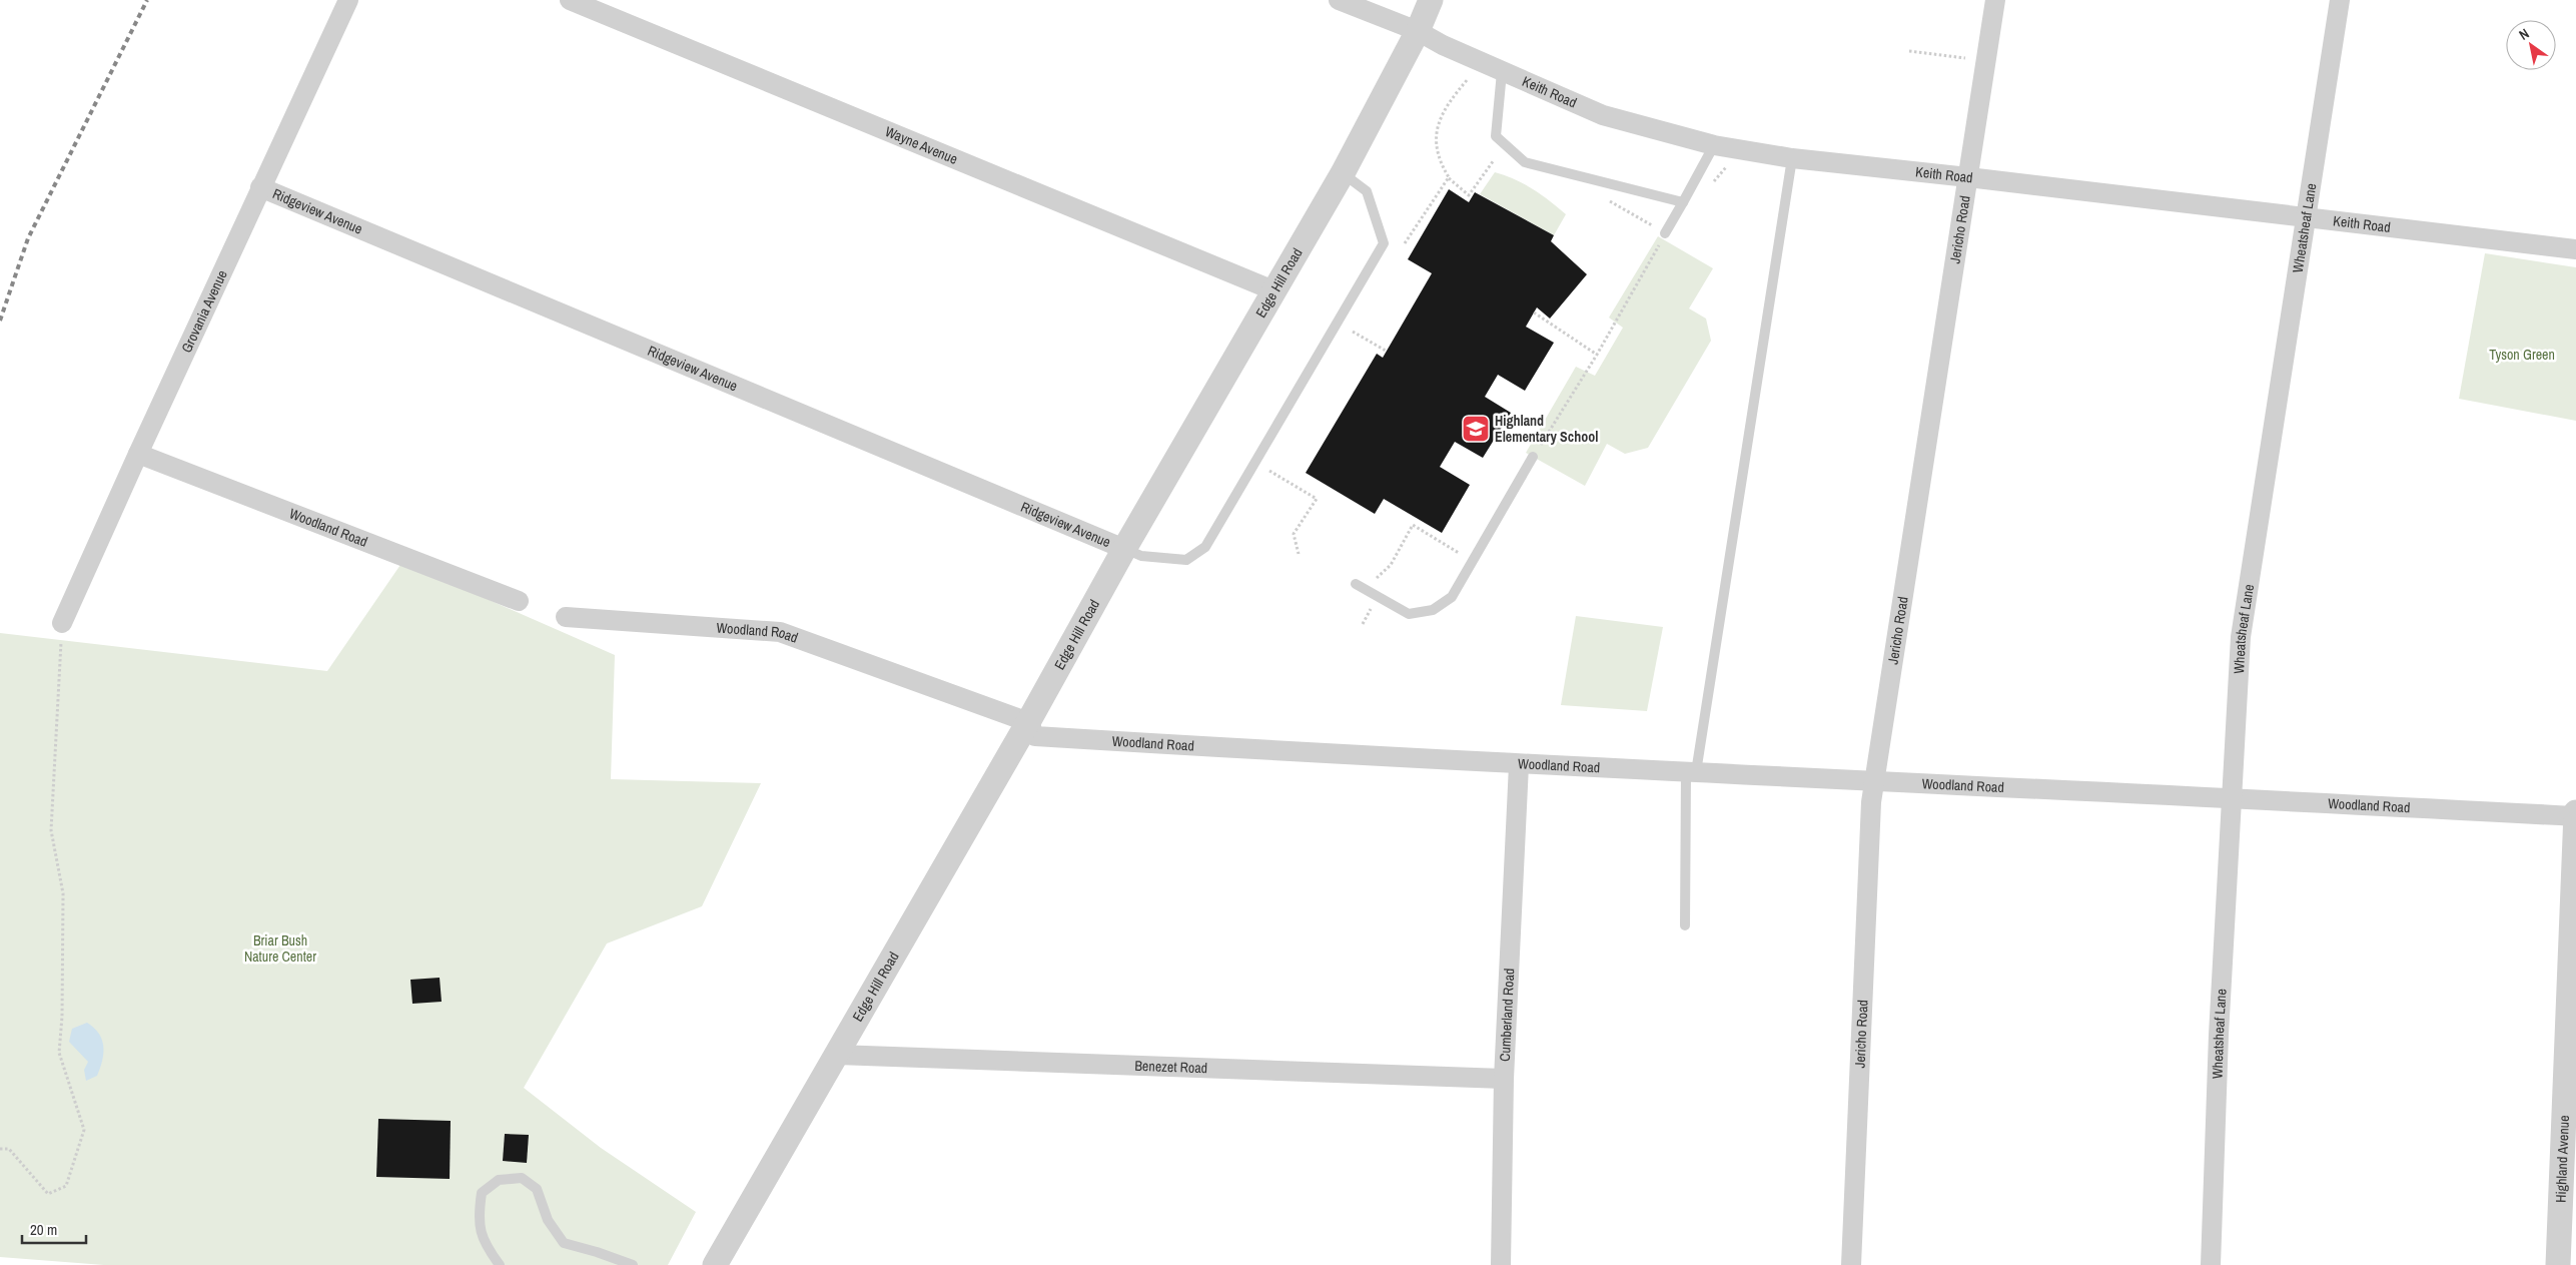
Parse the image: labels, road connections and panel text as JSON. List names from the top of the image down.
{
  "streets": {
    "street": [
      "Keith Road",
      "Wayne Avenue",
      "Ridgeview Avenue",
      "Wheatsheaf Lane",
      "Jericho Road",
      "Edge Hill Road",
      "Grovania Avenue",
      "Woodland Road",
      "Cumberland Road",
      "Benezet Road",
      "Highland Avenue"
    ]
  },
  "crossings": [
    ["Keith Road", "Wheatsheaf Lane"],
    ["Keith Road", "Jericho Road"],
    ["Keith Road", "Edge Hill Road"],
    ["Wayne Avenue", "Edge Hill Road"],
    ["Ridgeview Avenue", "Edge Hill Road"],
    ["Ridgeview Avenue", "Grovania Avenue"],
    ["Wheatsheaf Lane", "Woodland Road"],
    ["Jericho Road", "Woodland Road"],
    ["Edge Hill Road", "Woodland Road"],
    ["Edge Hill Road", "Benezet Road"],
    ["Grovania Avenue", "Woodland Road"],
    ["Woodland Road", "Cumberland Road"],
    ["Woodland Road", "Highland Avenue"],
    ["Cumberland Road", "Benezet Road"]
  ],
  "parks": ["Tyson Green", "Briar Bush Nature Center"],
  "places": {
    "school or university": ["Highland Elementary School"]
  },
  "scale_bar": "20 m",
  "north": "top left"
}
